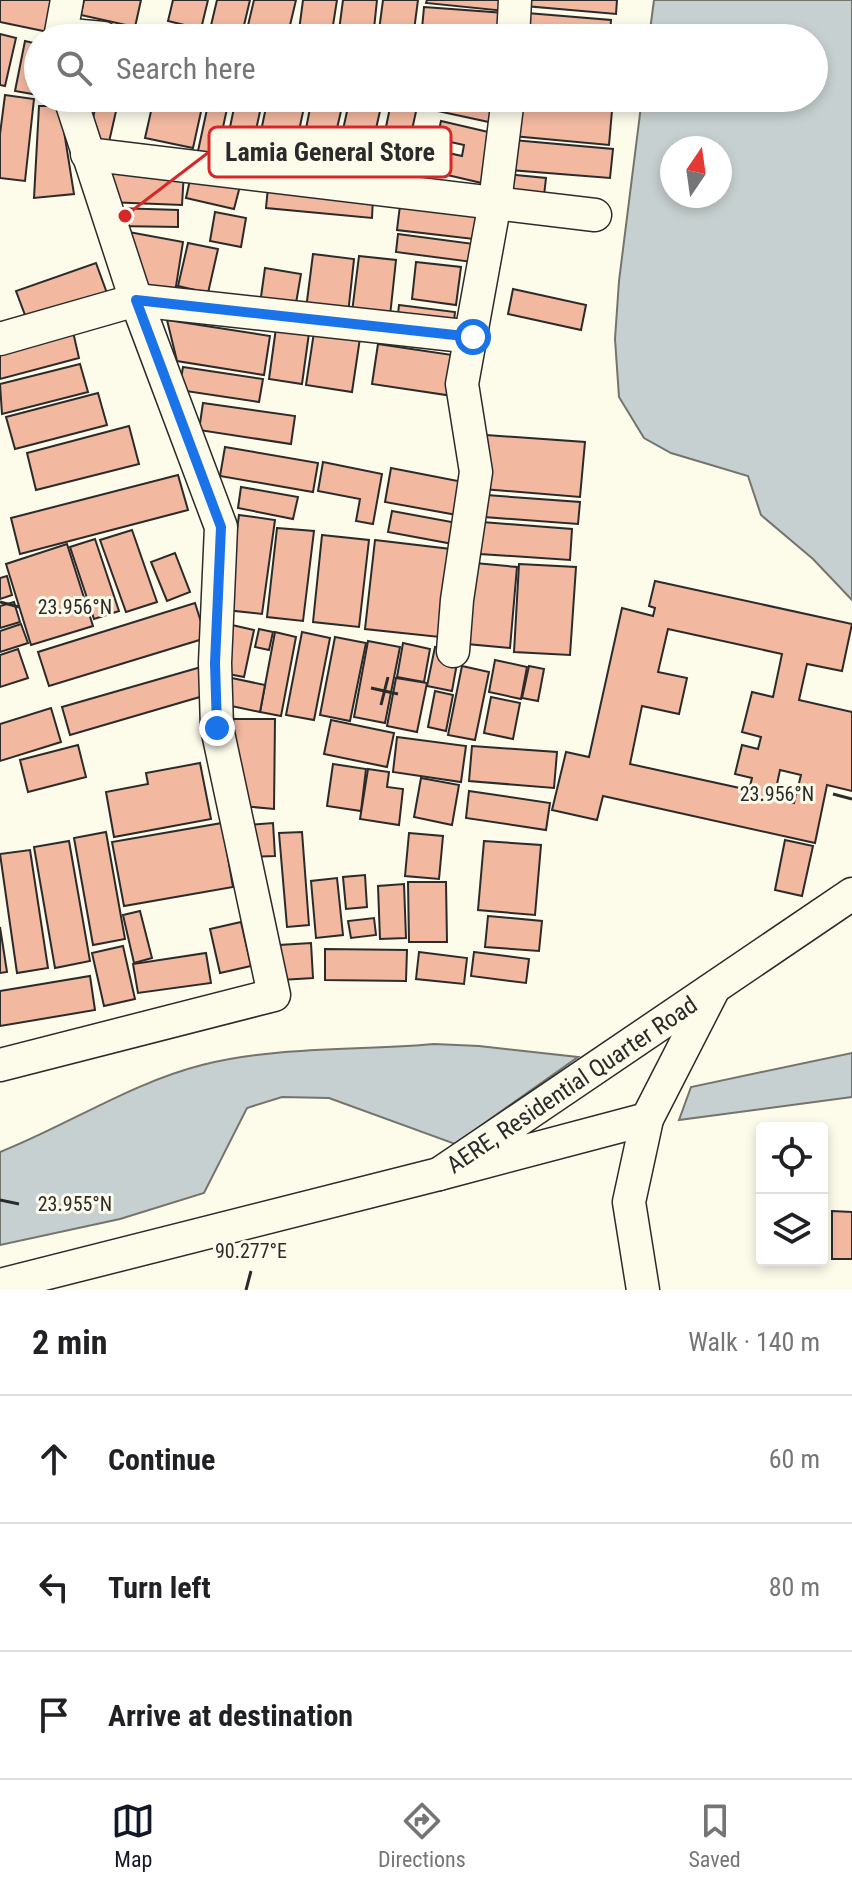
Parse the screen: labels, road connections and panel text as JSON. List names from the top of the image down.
{
  "streets": {
    "street": ["AERE, Residential Quarter Road"]
  },
  "places": ["Lamia General Store"],
  "north": "top",
  "page": {
    "search": "Search here",
    "heading": ["2 min", "Walk · 140 m"],
    "list": [
      ["Continue", "60 m"],
      ["Turn left", "80 m"],
      "Arrive at destination"
    ],
    "nav": ["Map", "Directions", "Saved"]
  },
  "coordinates": ["23.956°N", "23.955°N", "90.277°E"]
}
